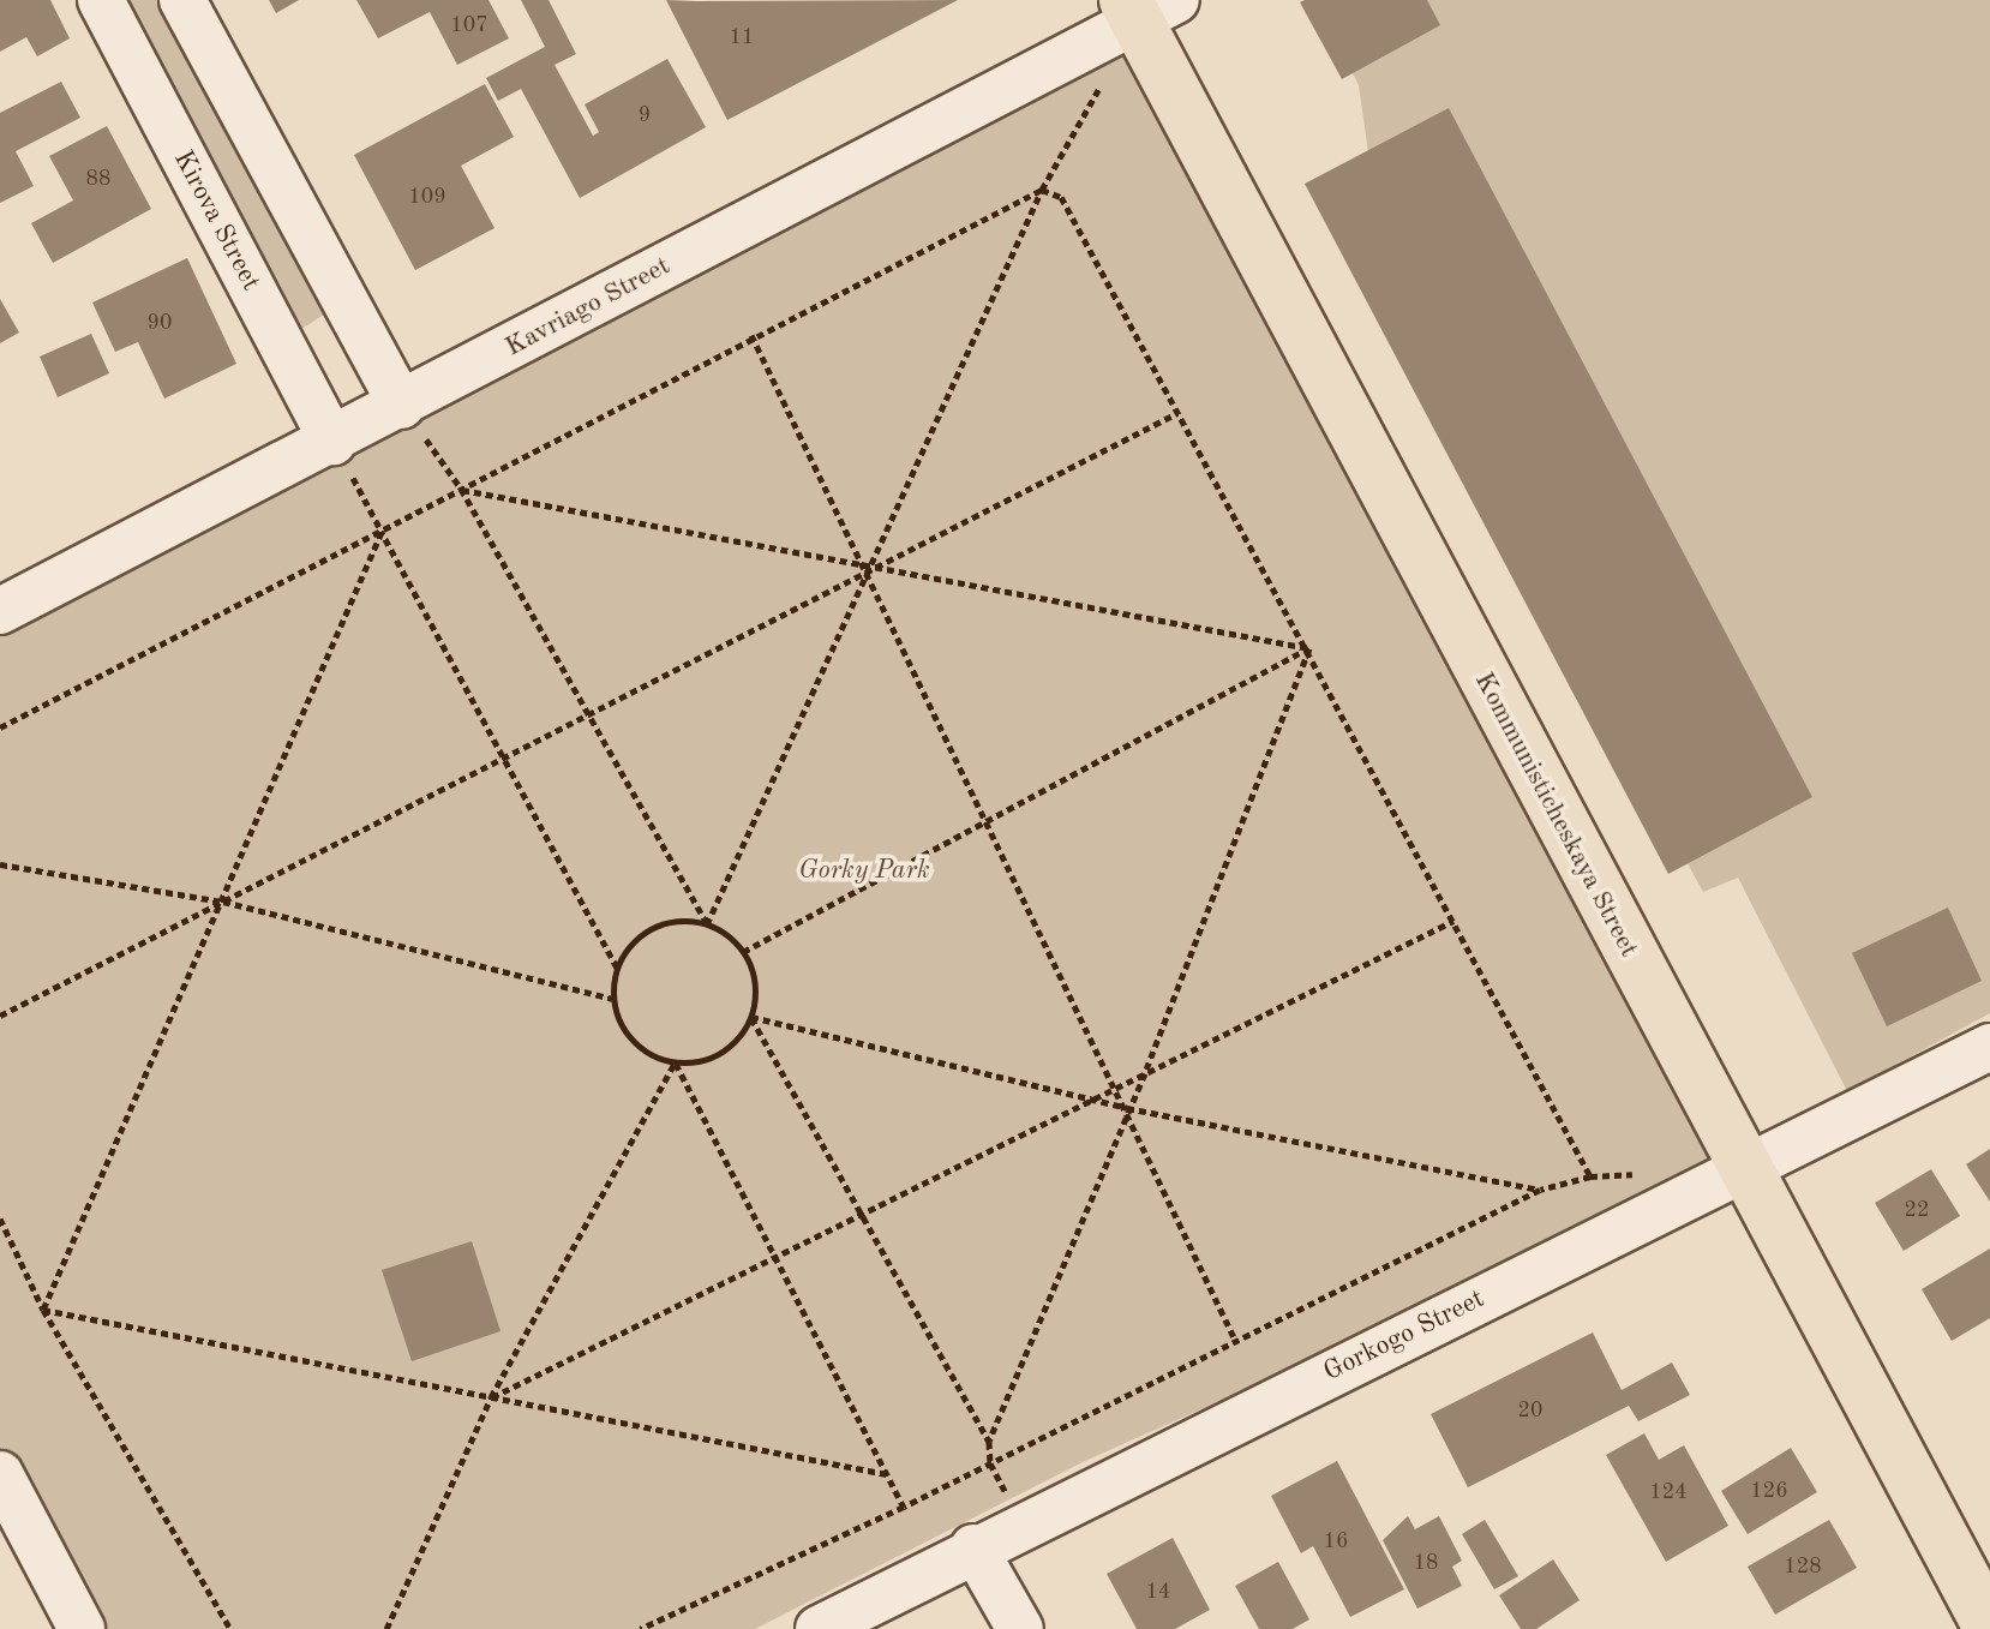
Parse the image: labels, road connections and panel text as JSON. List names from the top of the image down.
{
  "streets": {
    "main road": ["Kommunisticheskaya Street"],
    "street": ["Kirova Street", "Kavriago Street", "Gorkogo Street"]
  },
  "crossings": [
    ["Kirova Street", "Kavriago Street"],
    ["Kavriago Street", "Kommunisticheskaya Street"],
    ["Kommunisticheskaya Street", "Gorkogo Street"]
  ],
  "parks": ["Gorky Park"],
  "house_numbers": [
    "107",
    "11",
    "9",
    "88",
    "109",
    "90",
    "22",
    "20",
    "126",
    "124",
    "16",
    "18",
    "128",
    "14"
  ]
}
